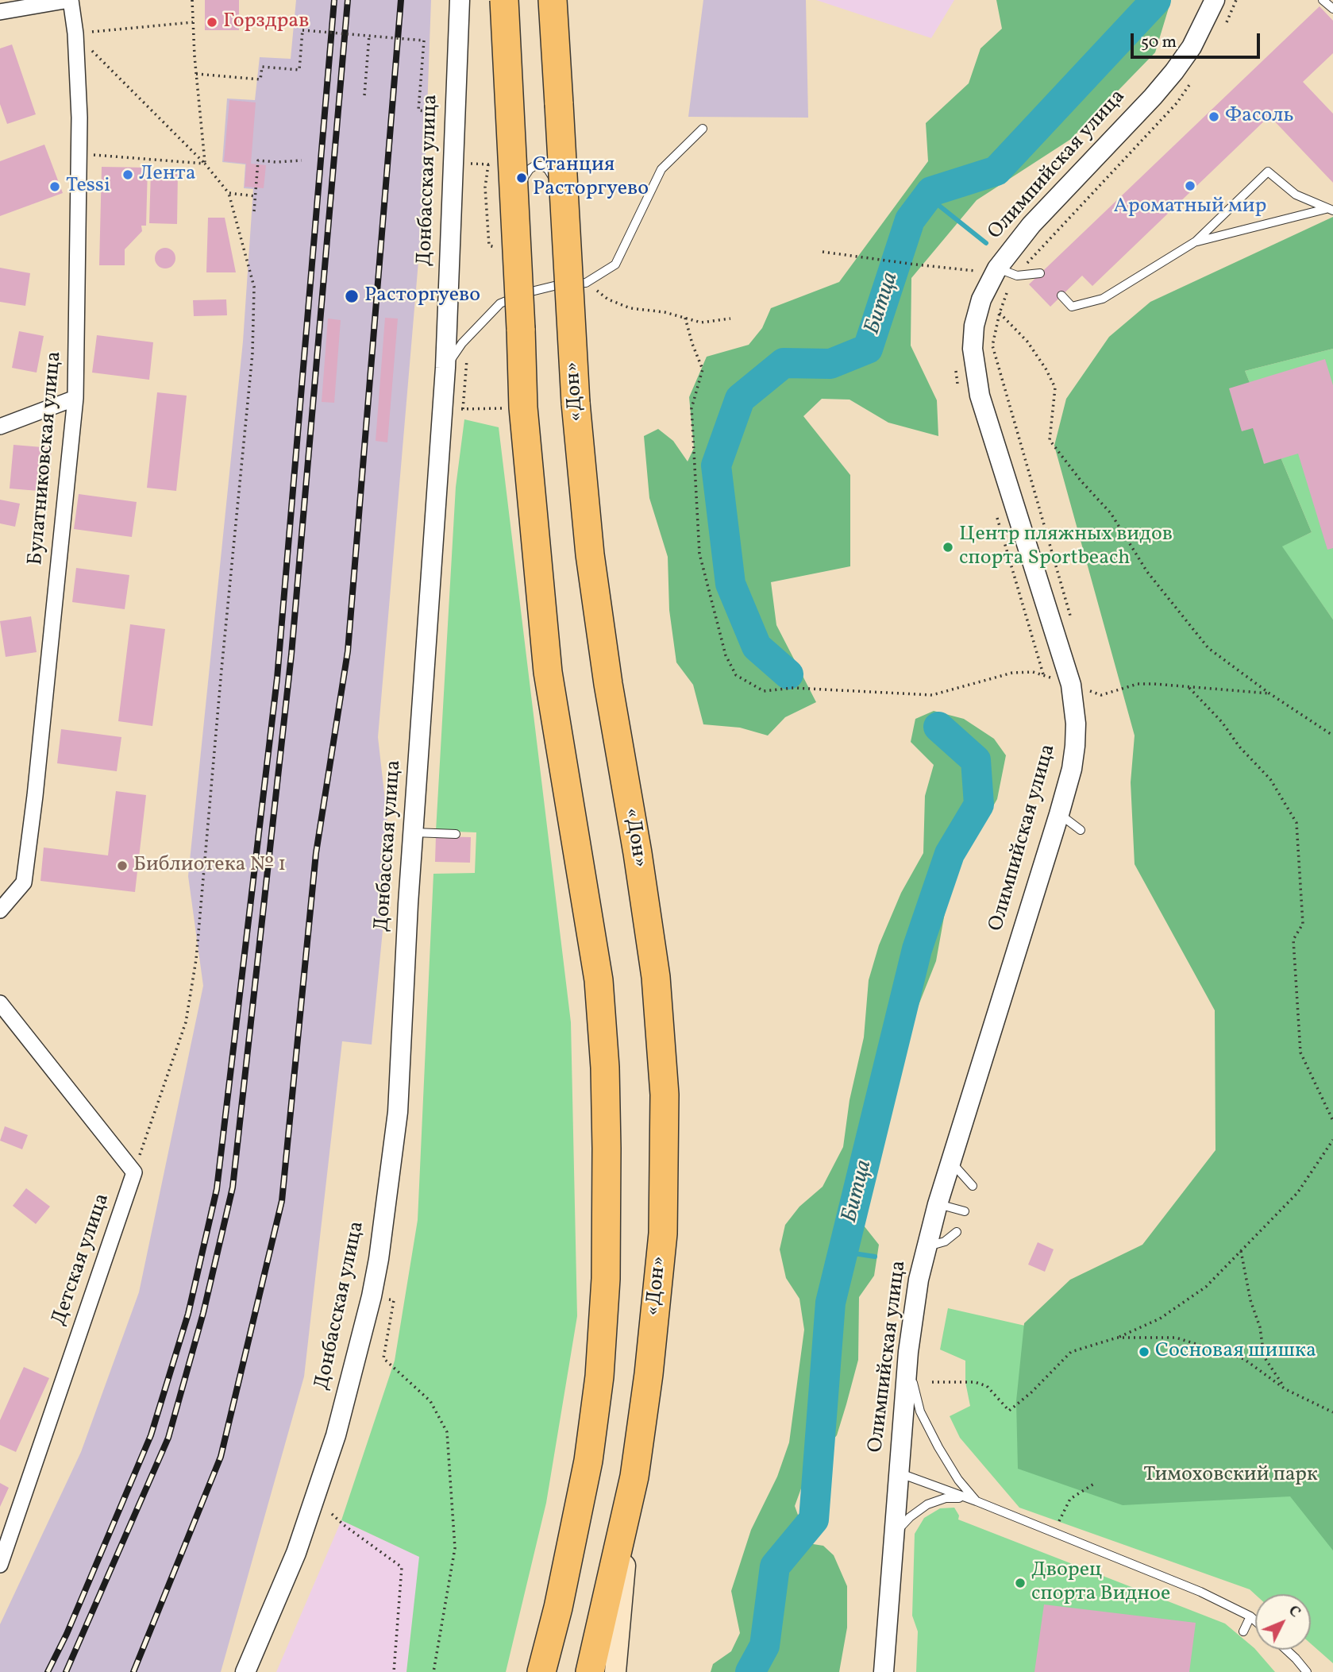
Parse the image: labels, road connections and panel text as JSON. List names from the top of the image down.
{
  "streets": {
    "highway": ["«Дон»"],
    "street": [
      "Олимпийская улица",
      "Донбасская улица",
      "Булатниковская улица",
      "Детская улица"
    ]
  },
  "water": ["Битца"],
  "parks": ["Тимоховский парк"],
  "places": [
    "Горздрав",
    "Фасоль",
    "Лента",
    "Станция Расторгуево",
    "Ароматный мир",
    "Tessi",
    "Расторгуево",
    "Центр пляжных видов спорта Sportbeach",
    "Библиотека № 1",
    "Сосновая шишка",
    "Дворец спорта Видное"
  ],
  "scale_bar": "50 m",
  "north": "top right"
}
